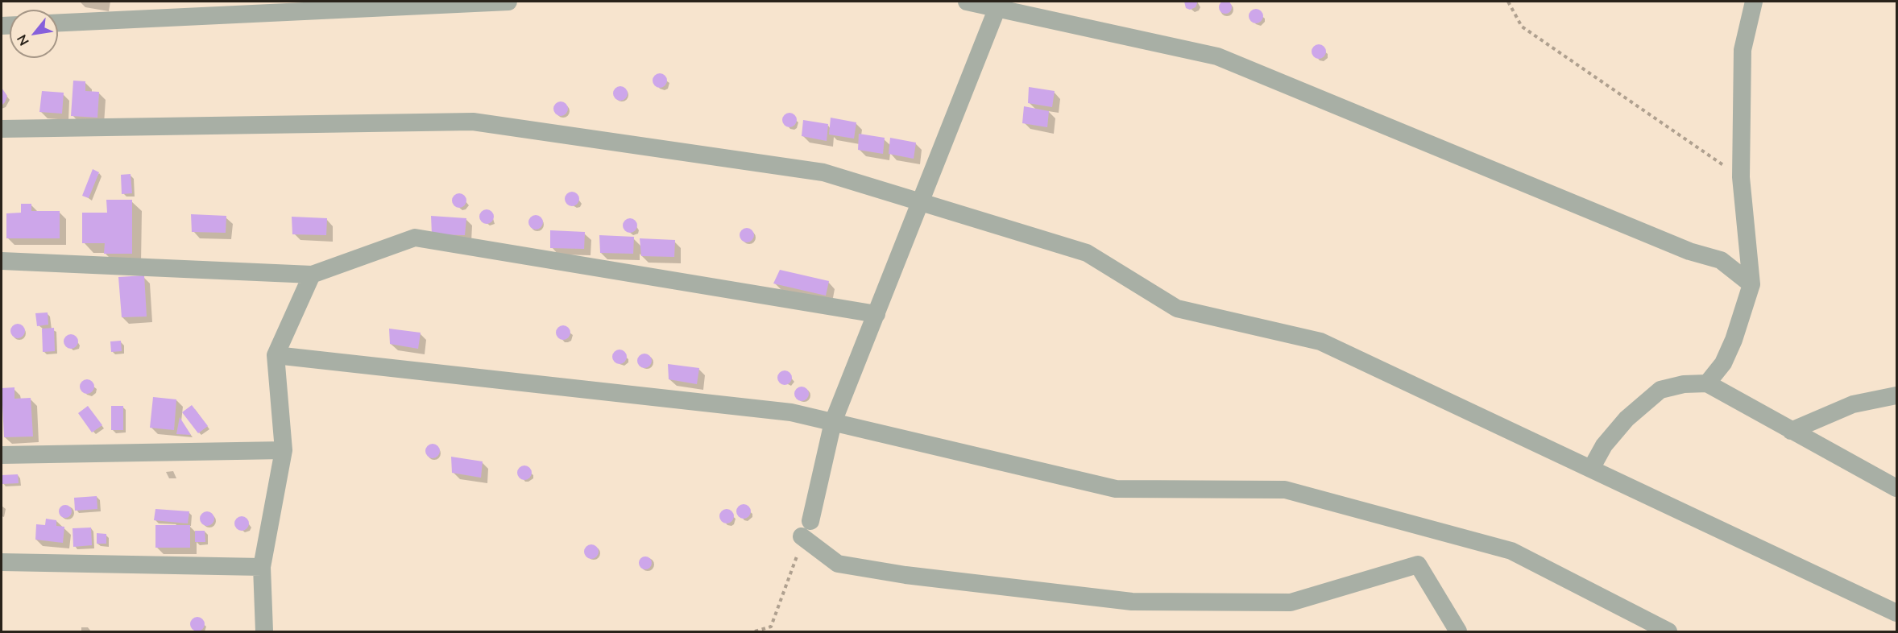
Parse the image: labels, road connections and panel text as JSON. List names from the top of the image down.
{
  "north": "bottom left"
}
